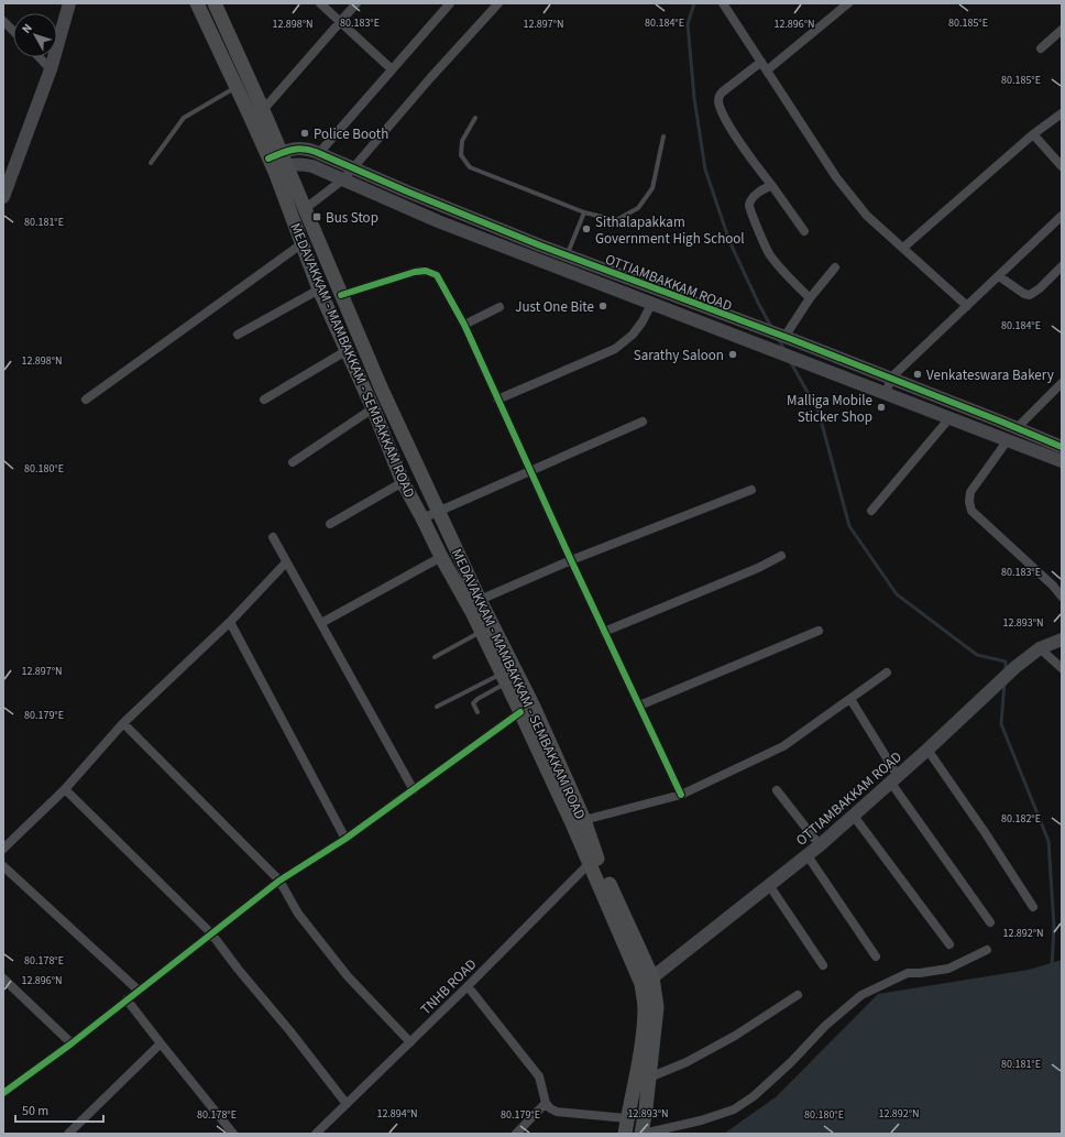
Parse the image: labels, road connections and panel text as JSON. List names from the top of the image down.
{
  "streets": {
    "main road": ["MEDAVAKKAM - MAMBAKKAM - SEMBAKKAM ROAD"],
    "street": ["OTTIAMBAKKAM ROAD", "TNHB ROAD"]
  },
  "crossings": [
    ["OTTIAMBAKKAM ROAD", "MEDAVAKKAM - MAMBAKKAM - SEMBAKKAM ROAD"],
    ["MEDAVAKKAM - MAMBAKKAM - SEMBAKKAM ROAD", "TNHB ROAD"]
  ],
  "places": {
    "other": [
      "Police Booth",
      "Sithalapakkam Government High School",
      "Just One Bite",
      "Sarathy Saloon",
      "Venkateswara Bakery",
      "Malliga Mobile Sticker Shop"
    ],
    "transit": ["Bus Stop"]
  },
  "scale_bar": "50 m",
  "north": "top left",
  "coordinates": [
    "80.183°E",
    "80.184°E",
    "80.185°E",
    "12.898°N",
    "12.897°N",
    "12.896°N",
    "80.181°E",
    "80.180°E",
    "12.893°N",
    "80.179°E",
    "80.182°E",
    "12.892°N",
    "80.178°E",
    "12.894°N"
  ]
}
